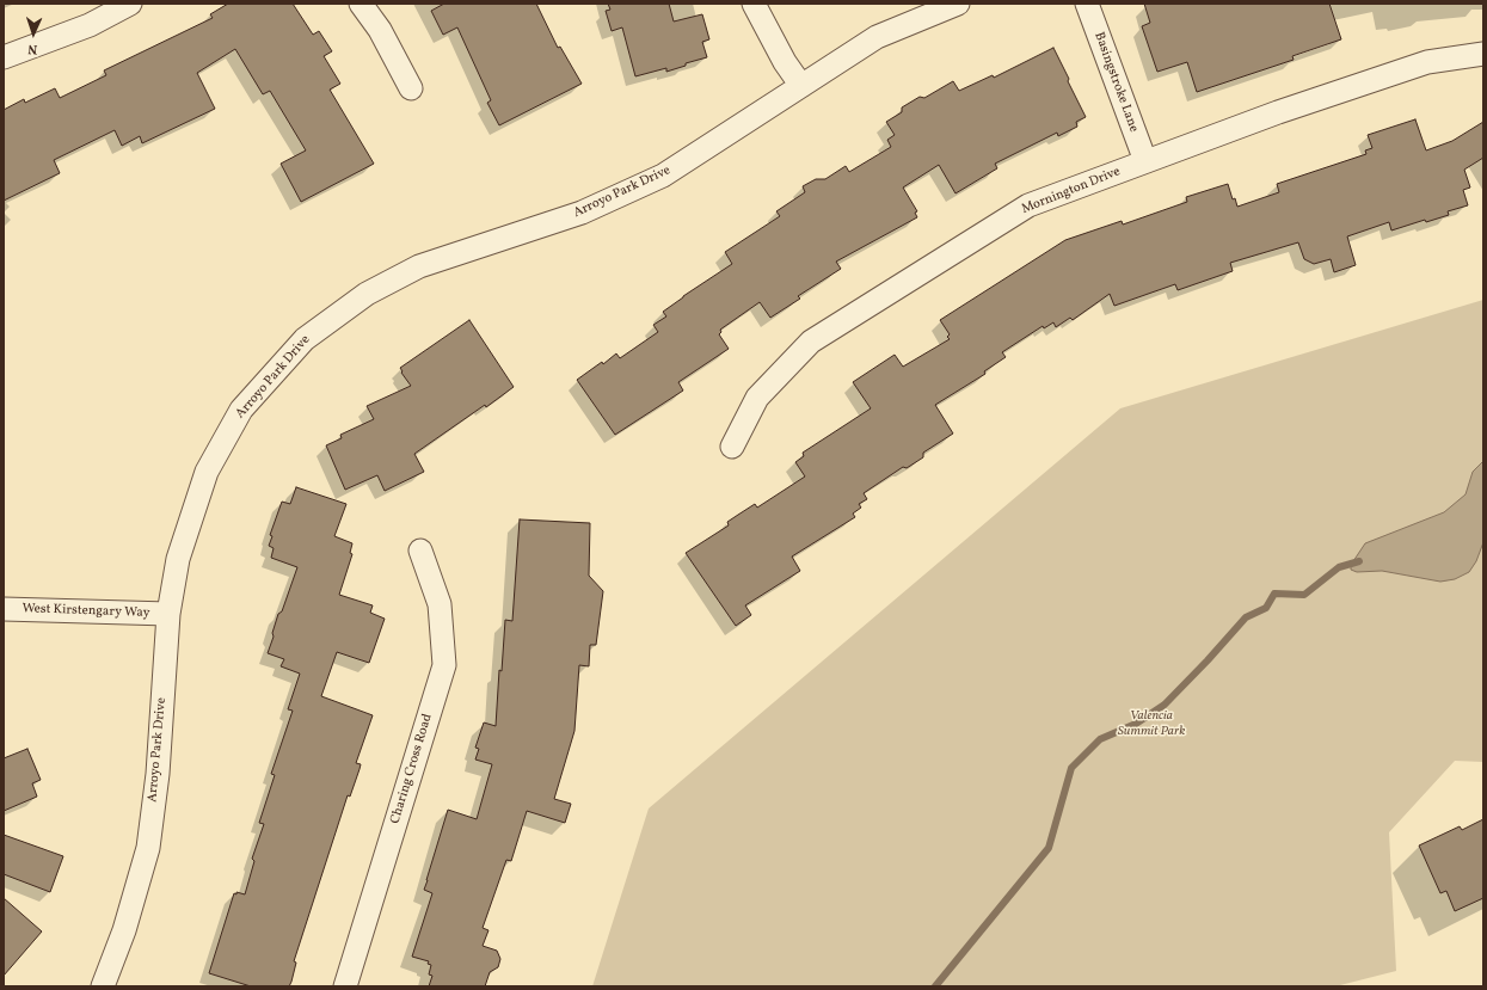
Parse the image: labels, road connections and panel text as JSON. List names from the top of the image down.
{
  "streets": {
    "street": [
      "Basingstroke Lane",
      "Mornington Drive",
      "Arroyo Park Drive",
      "West Kirstengary Way",
      "Charing Cross Road"
    ]
  },
  "crossings": [
    ["Basingstroke Lane", "Mornington Drive"],
    ["Arroyo Park Drive", "West Kirstengary Way"]
  ],
  "parks": ["Valencia Summit Park"],
  "north": "bottom"
}
